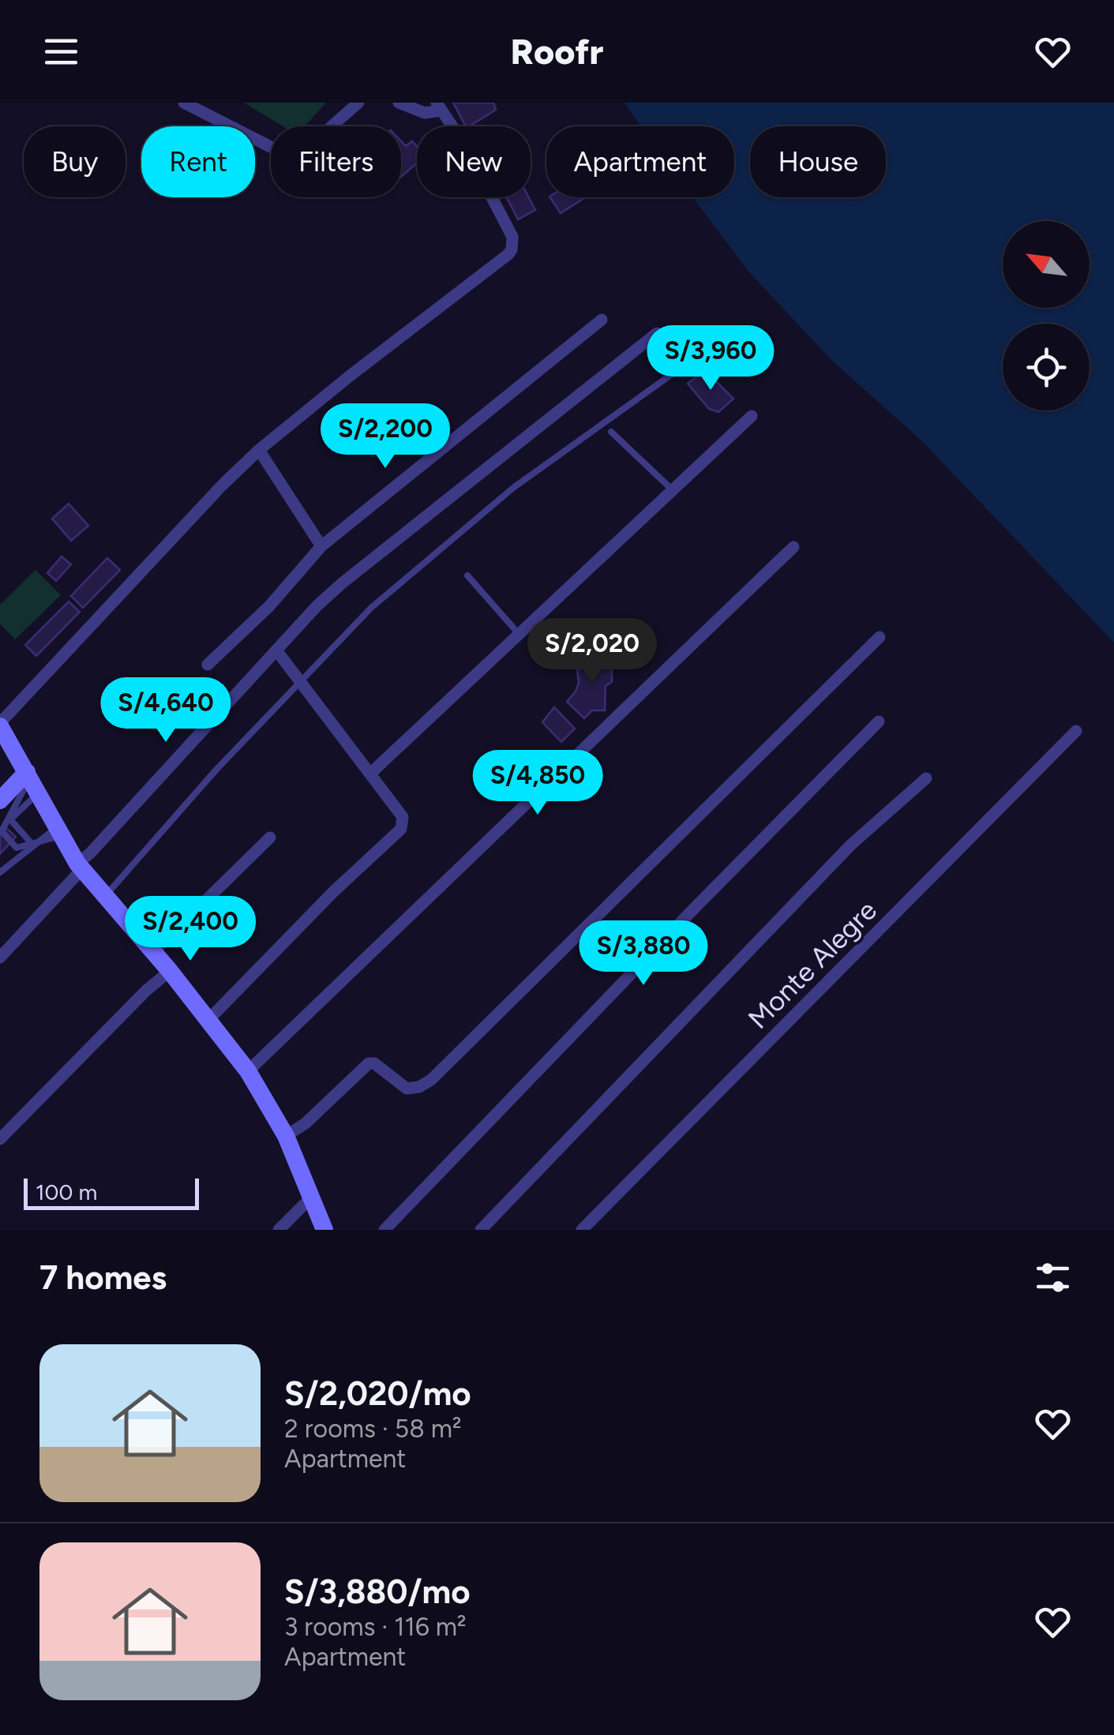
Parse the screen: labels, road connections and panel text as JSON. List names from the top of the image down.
{
  "streets": {
    "street": ["Monte Alegre"]
  },
  "scale_bar": "100 m",
  "north": "top left",
  "page": {
    "header": "Roofr",
    "chip": [
      "Buy",
      "Rent",
      "Filters",
      "New",
      "Apartment",
      "House"
    ],
    "price": [
      "S/3,960",
      "S/2,200",
      "S/2,020",
      "S/4,640",
      "S/4,850",
      "S/2,400",
      "S/3,880"
    ],
    "scale": "100 m",
    "heading": "7 homes",
    "list": [
      {
        "name": "S/2,020/mo",
        "note": "2 rooms · 58 m² · Apartment"
      },
      {
        "name": "S/3,880/mo",
        "note": "3 rooms · 116 m² · Apartment"
      }
    ]
  }
}
